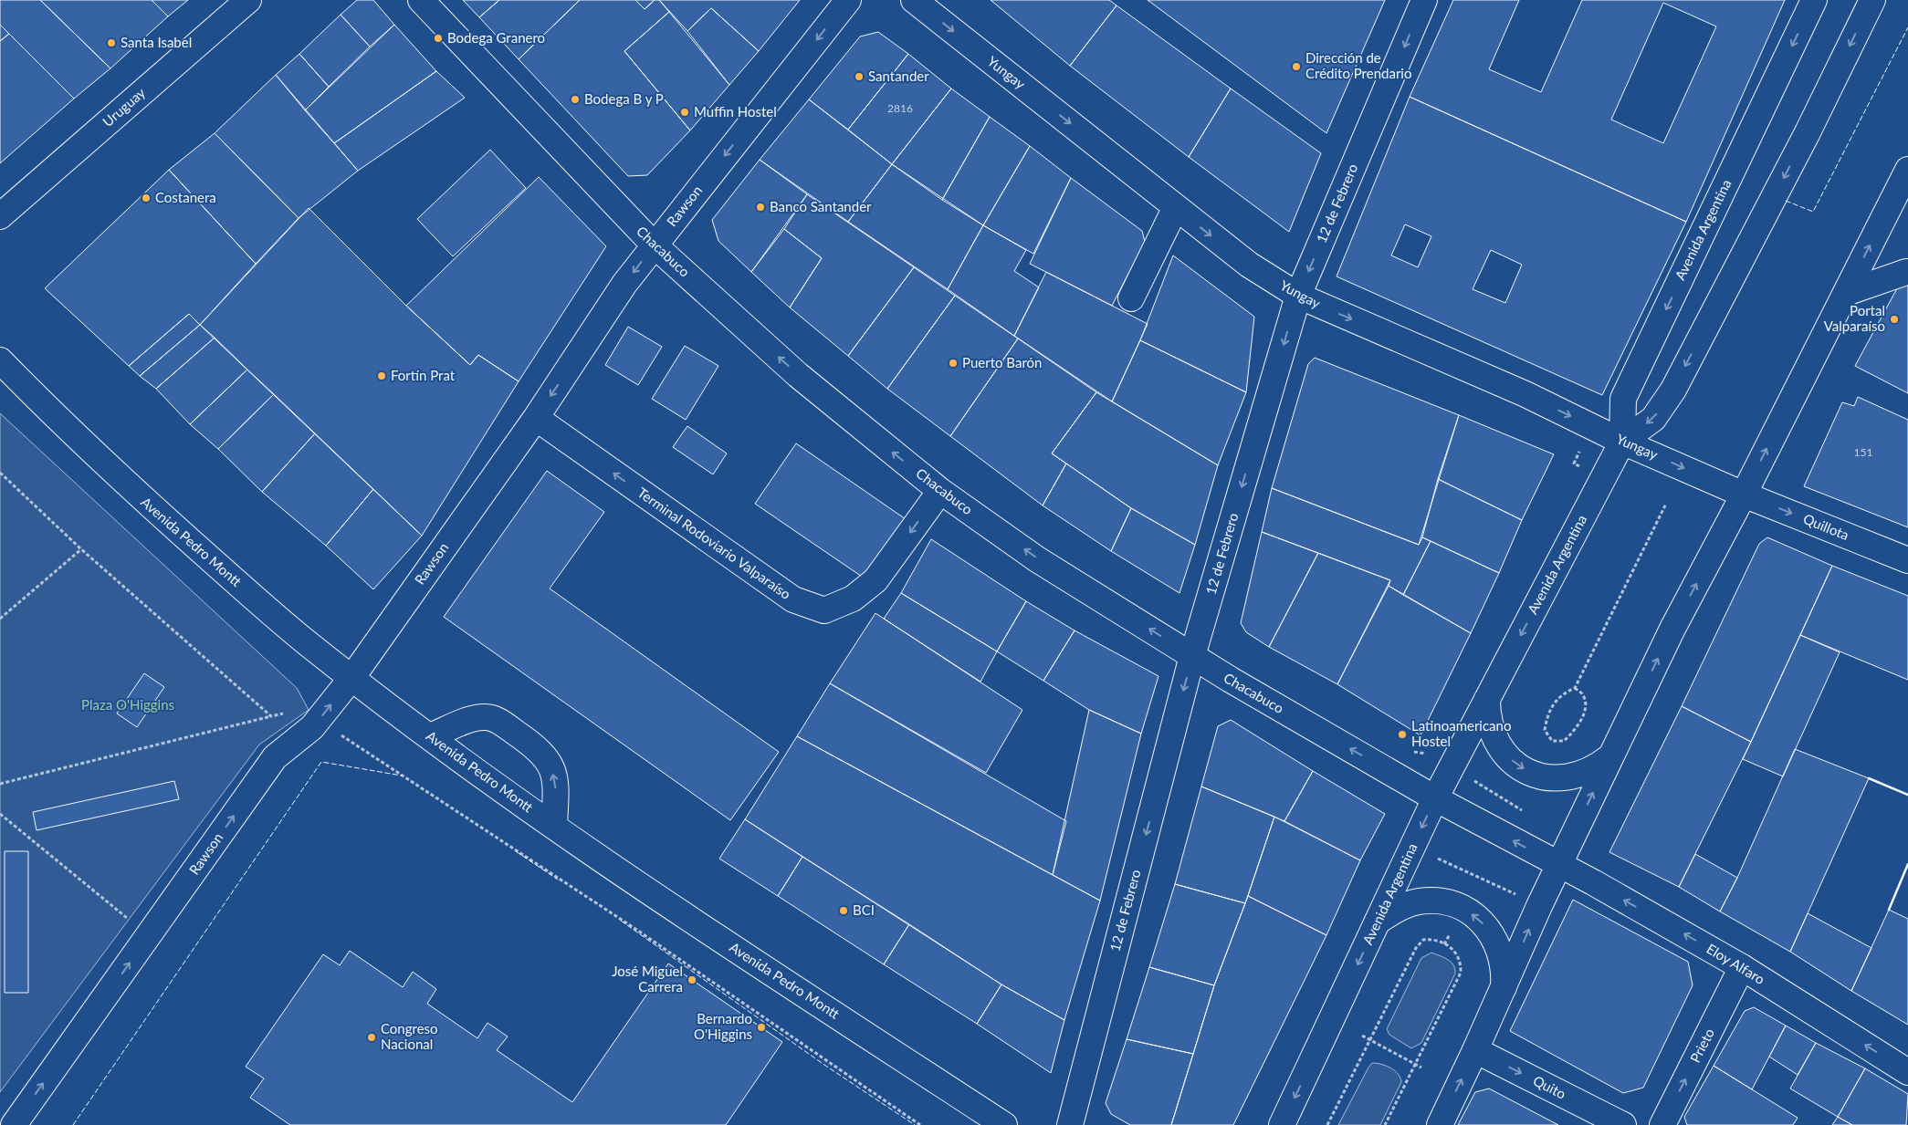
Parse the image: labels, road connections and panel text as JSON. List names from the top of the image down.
{
  "streets": {
    "street": [
      "Yungay",
      "Uruguay",
      "12 de Febrero",
      "Rawson",
      "Avenida Argentina",
      "Chacabuco",
      "Quillota",
      "Avenida Pedro Montt",
      "Terminal Rodoviario Valparaíso",
      "Eloy Alfaro",
      "Prieto",
      "Quito"
    ]
  },
  "crossings": [
    ["Yungay", "12 de Febrero"],
    ["Yungay", "Avenida Argentina"],
    ["Yungay", "Quillota"],
    ["12 de Febrero", "Chacabuco"],
    ["Rawson", "Chacabuco"],
    ["Rawson", "Avenida Pedro Montt"],
    ["Rawson", "Terminal Rodoviario Valparaíso"],
    ["Avenida Argentina", "Chacabuco"],
    ["Chacabuco", "Terminal Rodoviario Valparaíso"],
    ["Chacabuco", "Eloy Alfaro"],
    ["Eloy Alfaro", "Prieto"]
  ],
  "one_way": [
    "Yungay",
    "12 de Febrero",
    "Chacabuco",
    "Quillota",
    "Eloy Alfaro",
    "Quito"
  ],
  "parks": ["Plaza O'Higgins"],
  "places": [
    "Bodega Granero",
    "Santa Isabel",
    "Dirección de Crédito Prendario",
    "Santander",
    "Bodega B y P",
    "Muffin Hostel",
    "Costanera",
    "Banco Santander",
    "Portal Valparaíso",
    "Puerto Barón",
    "Fortín Prat",
    "Latinoamericano Hostel",
    "BCI",
    "José Miguel Carrera",
    "Bernardo O'Higgins",
    "Congreso Nacional"
  ],
  "house_numbers": ["2816", "151"]
}
